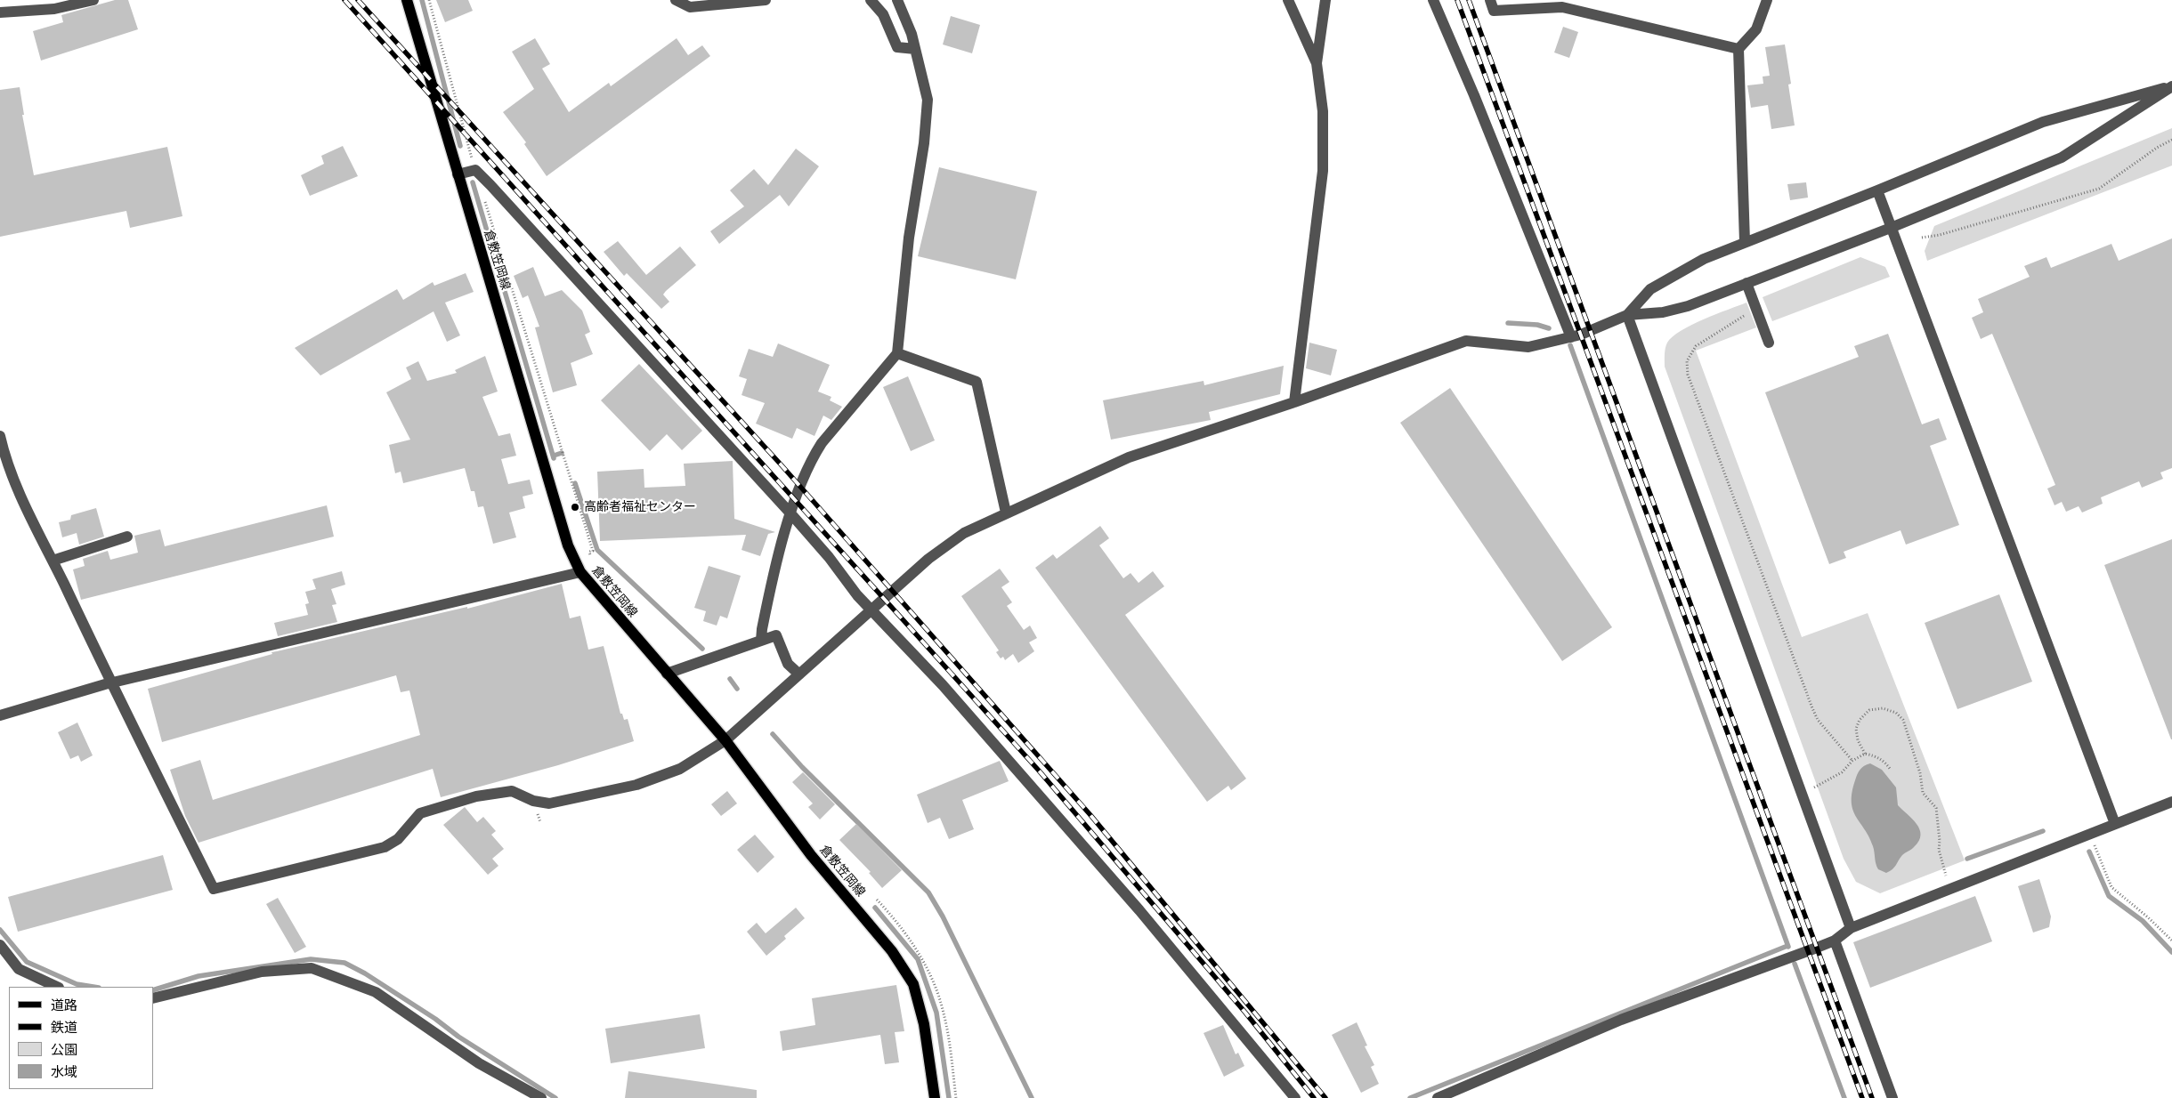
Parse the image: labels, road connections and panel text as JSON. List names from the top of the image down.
{
  "streets": {
    "main road": ["倉敷笠岡線"]
  },
  "places": ["高齢者福祉センター"],
  "legend": [
    "道路",
    "鉄道",
    "公園",
    "水域"
  ]
}
